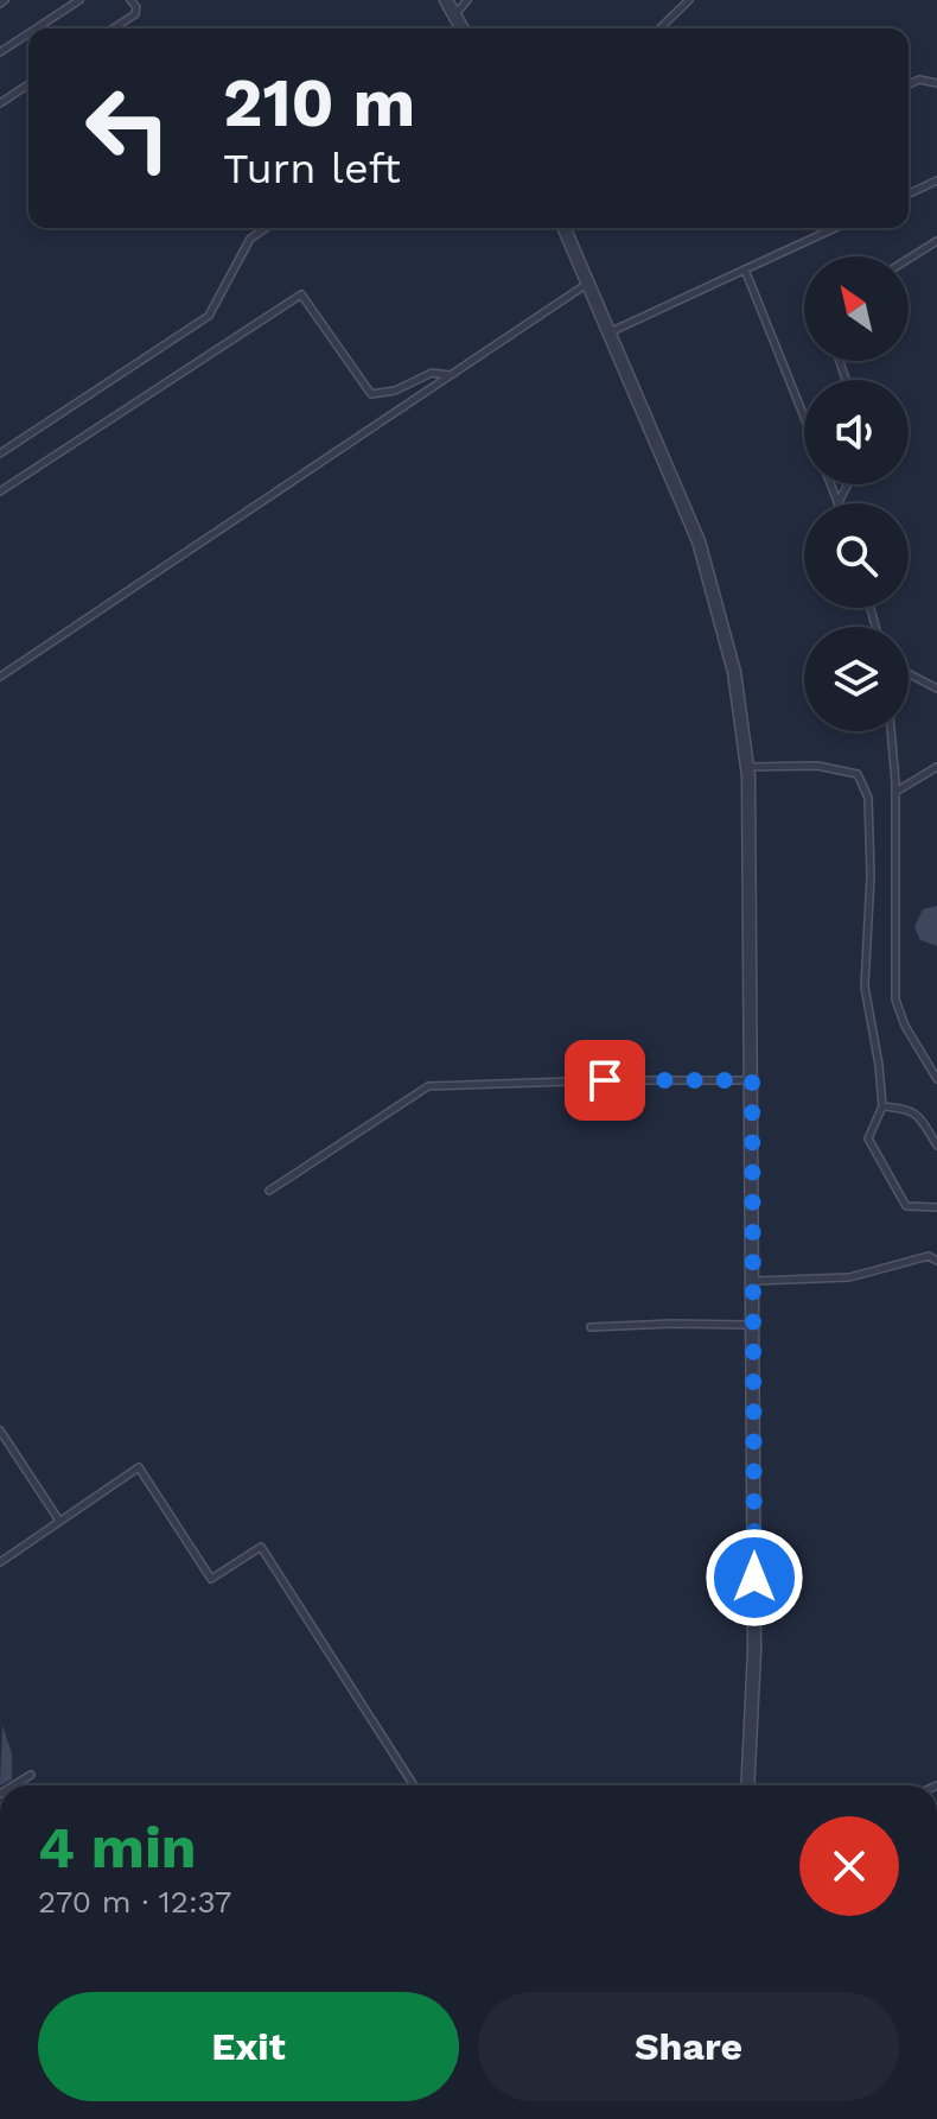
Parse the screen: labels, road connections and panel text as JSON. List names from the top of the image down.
{
  "north": "top left",
  "page": {
    "turn": ["210 m", "Turn left"],
    "heading": ["4 min", "270 m · 12:37"],
    "buttons": ["Exit", "Share"]
  }
}
